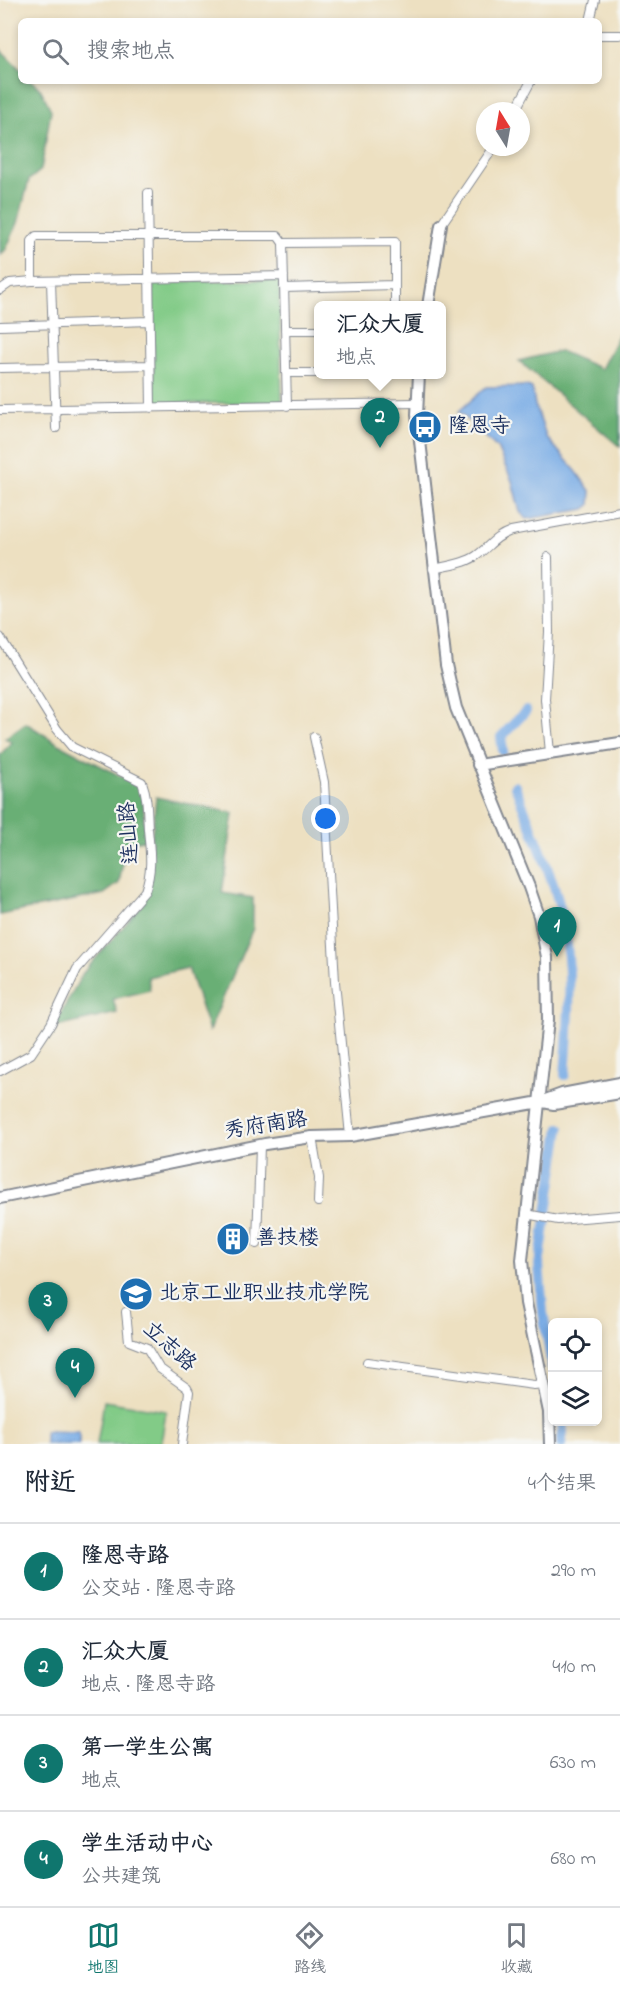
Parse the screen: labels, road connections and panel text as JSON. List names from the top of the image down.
{
  "streets": {
    "street": ["连山路", "秀府南路", "立志路"]
  },
  "places": {
    "bus stop": ["隆恩寺"],
    "building": ["善技楼"],
    "school or university": ["北京工业职业技术学院"]
  },
  "north": "top",
  "page": {
    "search": "搜索地点",
    "popup": ["汇众大厦", "地点"],
    "pins": [
      "2",
      "1",
      "3",
      "4"
    ],
    "heading": ["附近", "4个结果"],
    "list": [
      {
        "mark": "1",
        "name": "隆恩寺路",
        "note": "公交站 · 隆恩寺路",
        "value": "290 m"
      },
      {
        "mark": "2",
        "name": "汇众大厦",
        "note": "地点 · 隆恩寺路",
        "value": "410 m"
      },
      {
        "mark": "3",
        "name": "第一学生公寓",
        "note": "地点",
        "value": "630 m"
      },
      {
        "mark": "4",
        "name": "学生活动中心",
        "note": "公共建筑",
        "value": "680 m"
      }
    ],
    "nav": ["地图", "路线", "收藏"]
  }
}
